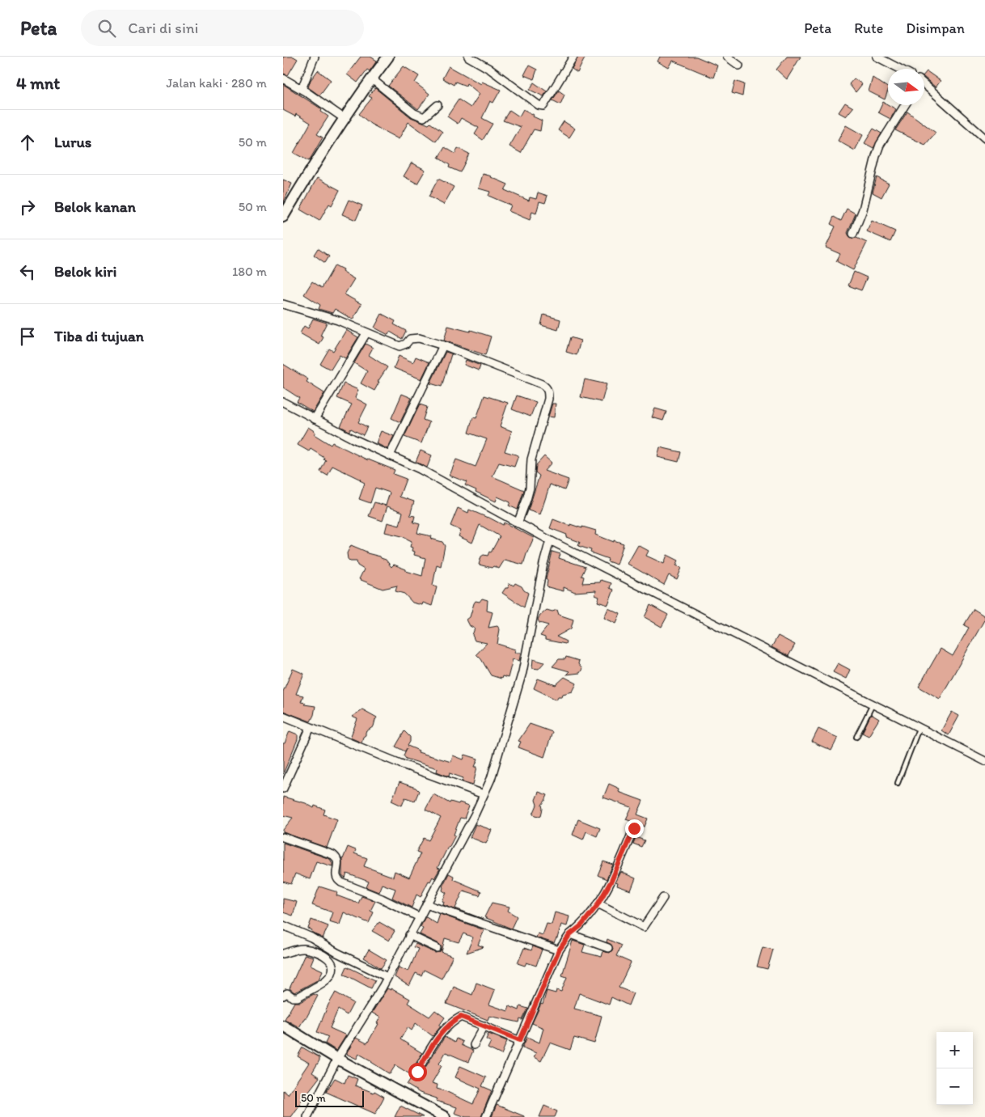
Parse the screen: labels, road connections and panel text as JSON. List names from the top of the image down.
{
  "scale_bar": "50 m",
  "north": "right",
  "page": {
    "header": "Peta",
    "search": "Cari di sini",
    "nav": ["Peta", "Rute", "Disimpan"],
    "heading": ["4 mnt", "Jalan kaki · 280 m"],
    "list": [
      ["Lurus", "50 m"],
      ["Belok kanan", "50 m"],
      ["Belok kiri", "180 m"],
      "Tiba di tujuan"
    ],
    "map_buttons": ["+", "−"],
    "scale": "50 m"
  }
}
